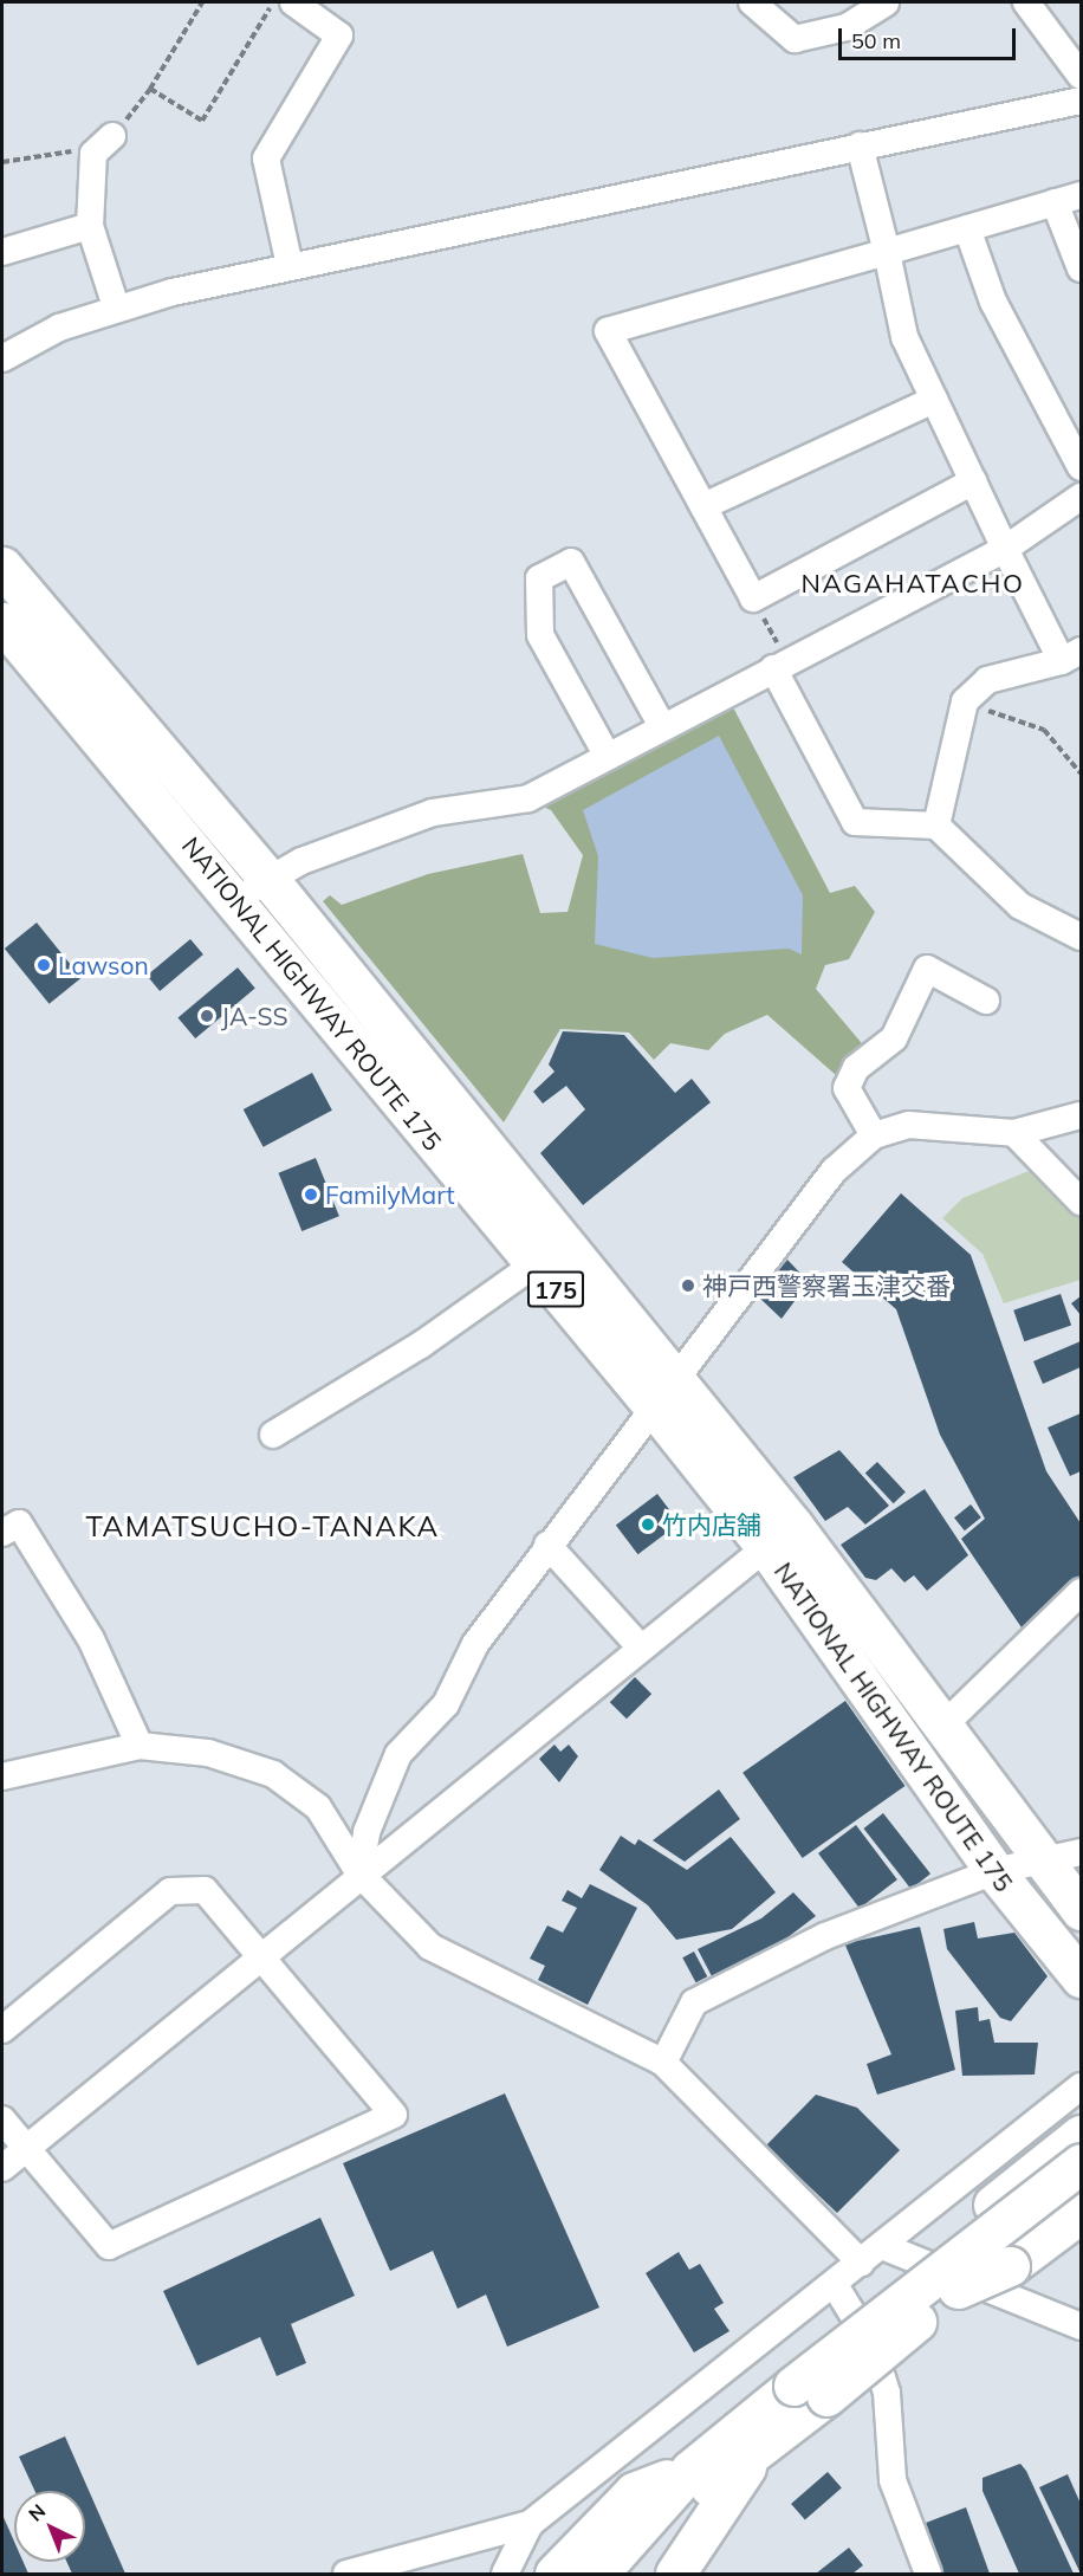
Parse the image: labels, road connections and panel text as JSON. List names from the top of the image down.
{
  "streets": {
    "highway": ["NATIONAL HIGHWAY ROUTE 175", "175"]
  },
  "districts": ["NAGAHATACHO", "TAMATSUCHO-TANAKA"],
  "places": [
    "Lawson",
    "JA-SS",
    "FamilyMart",
    "神戸西警察署玉津交番",
    "竹内店舗"
  ],
  "scale_bar": "50 m",
  "north": "top left"
}
